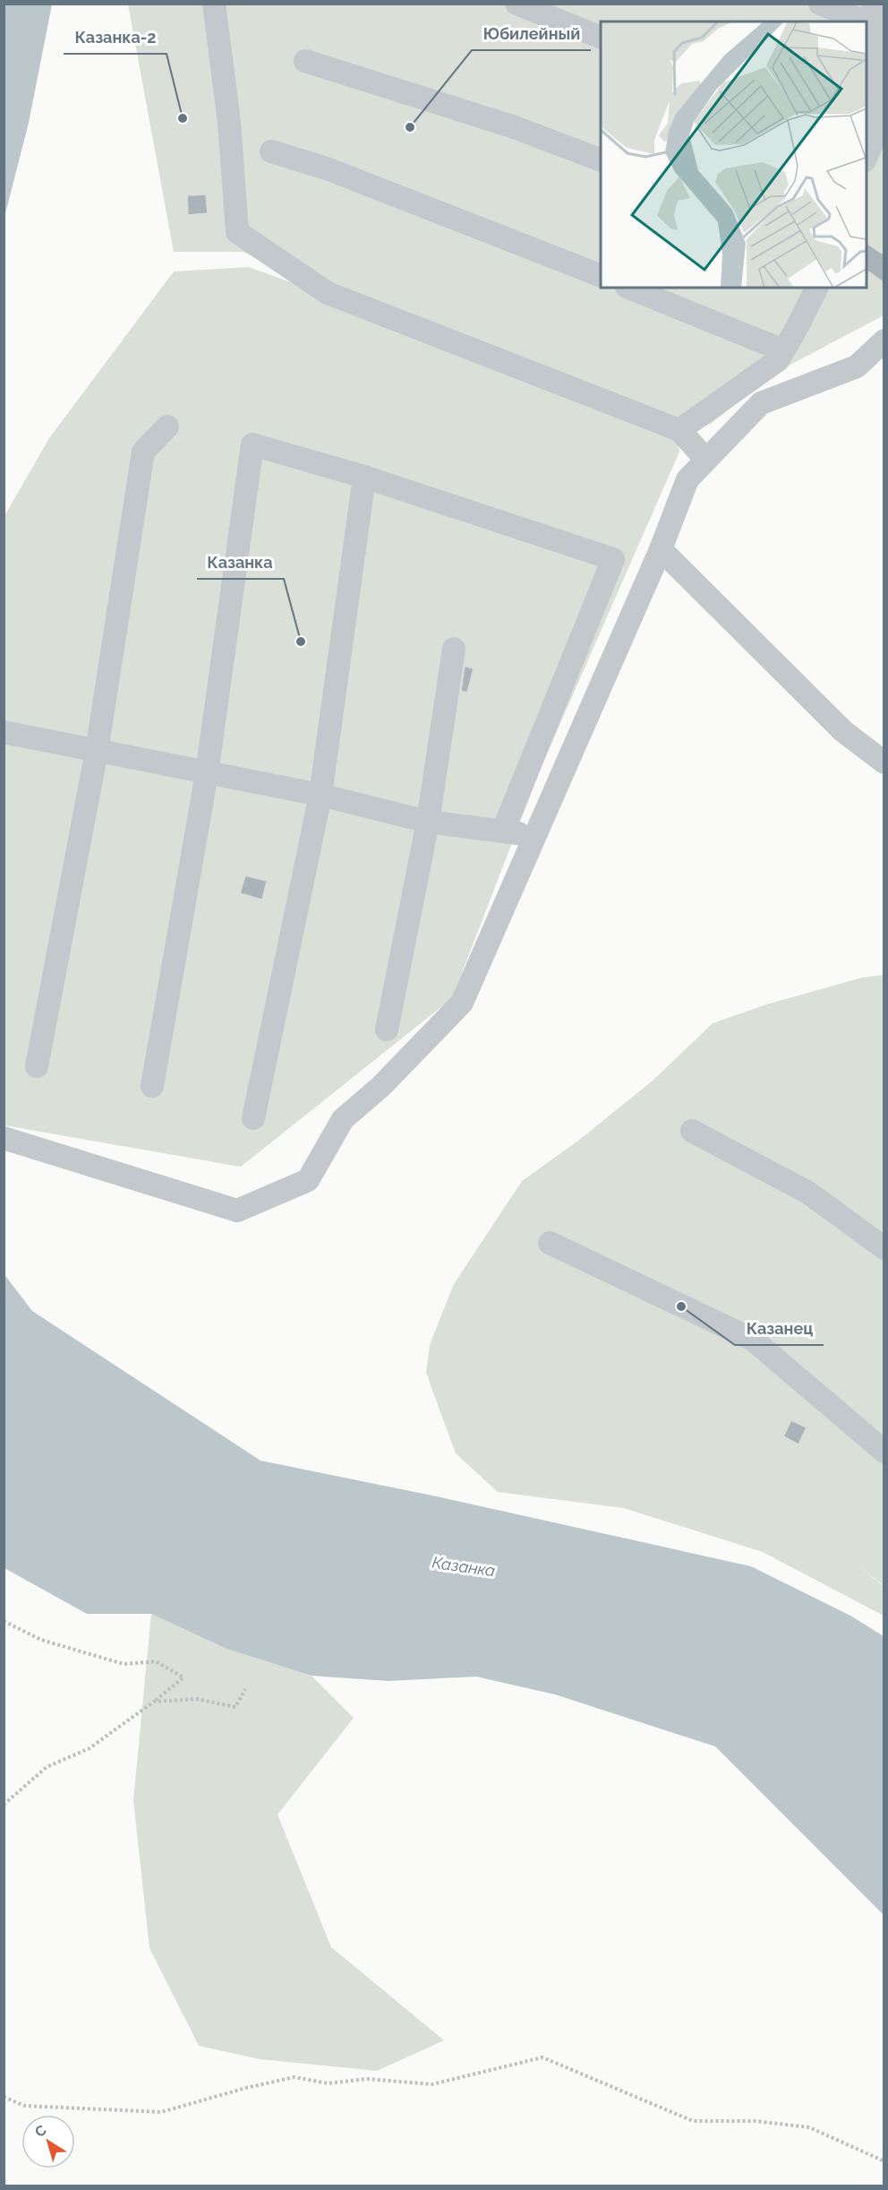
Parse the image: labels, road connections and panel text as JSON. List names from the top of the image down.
{
  "water": ["Казанка"],
  "places": [
    "Казанка-2",
    "Юбилейный",
    "Казанка",
    "Казанец"
  ],
  "north": "top left"
}
